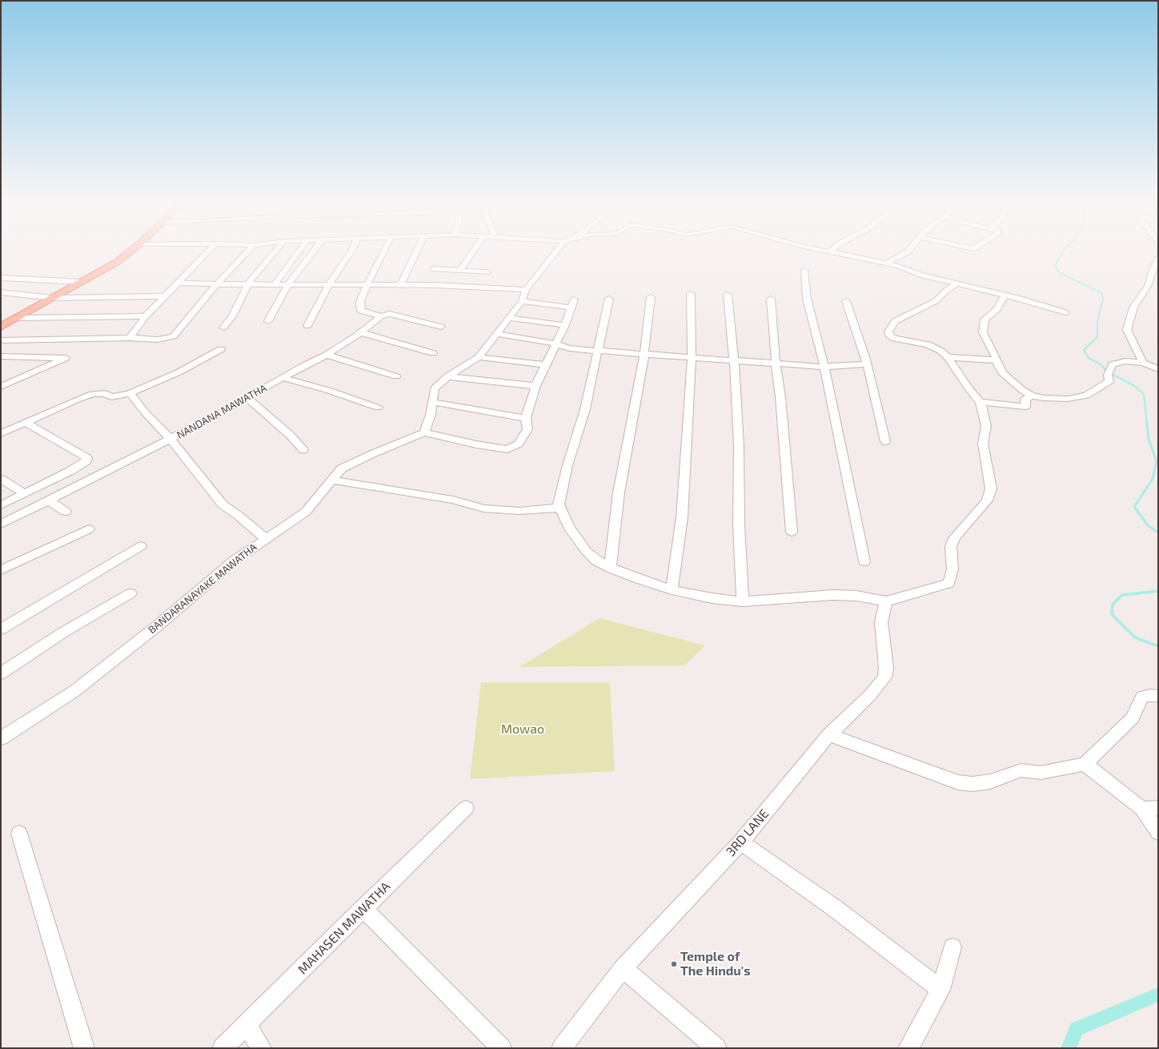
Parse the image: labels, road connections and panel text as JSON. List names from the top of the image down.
{
  "streets": {
    "street": [
      "NANDANA MAWATHA",
      "BANDARANAYAKE MAWATHA",
      "3RD LANE",
      "MAHASEN MAWATHA"
    ]
  },
  "parks": ["Mowao"],
  "places": ["Temple of The Hindu's"]
}
